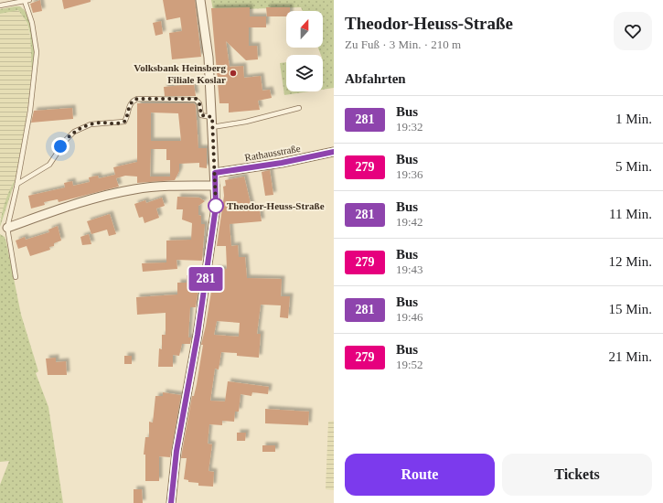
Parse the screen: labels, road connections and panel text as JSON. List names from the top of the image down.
{
  "streets": {
    "street": ["Rathausstraße"]
  },
  "places": ["Volksbank Heinsberg Filiale Koslar", "Theodor-Heuss-Straße"],
  "lines": ["bus line 281"],
  "north": "top",
  "page": {
    "on_map": "281",
    "heading": [
      ["Theodor-Heuss-Straße", "Zu Fuß · 3 Min. · 210 m"],
      "Abfahrten"
    ],
    "list": [
      {
        "mark": "281",
        "name": "Bus",
        "note": "19:32",
        "value": "1 Min."
      },
      {
        "mark": "279",
        "name": "Bus",
        "note": "19:36",
        "value": "5 Min."
      },
      {
        "mark": "281",
        "name": "Bus",
        "note": "19:42",
        "value": "11 Min."
      },
      {
        "mark": "279",
        "name": "Bus",
        "note": "19:43",
        "value": "12 Min."
      },
      {
        "mark": "281",
        "name": "Bus",
        "note": "19:46",
        "value": "15 Min."
      },
      {
        "mark": "279",
        "name": "Bus",
        "note": "19:52",
        "value": "21 Min."
      }
    ],
    "buttons": ["Route", "Tickets"]
  }
}
